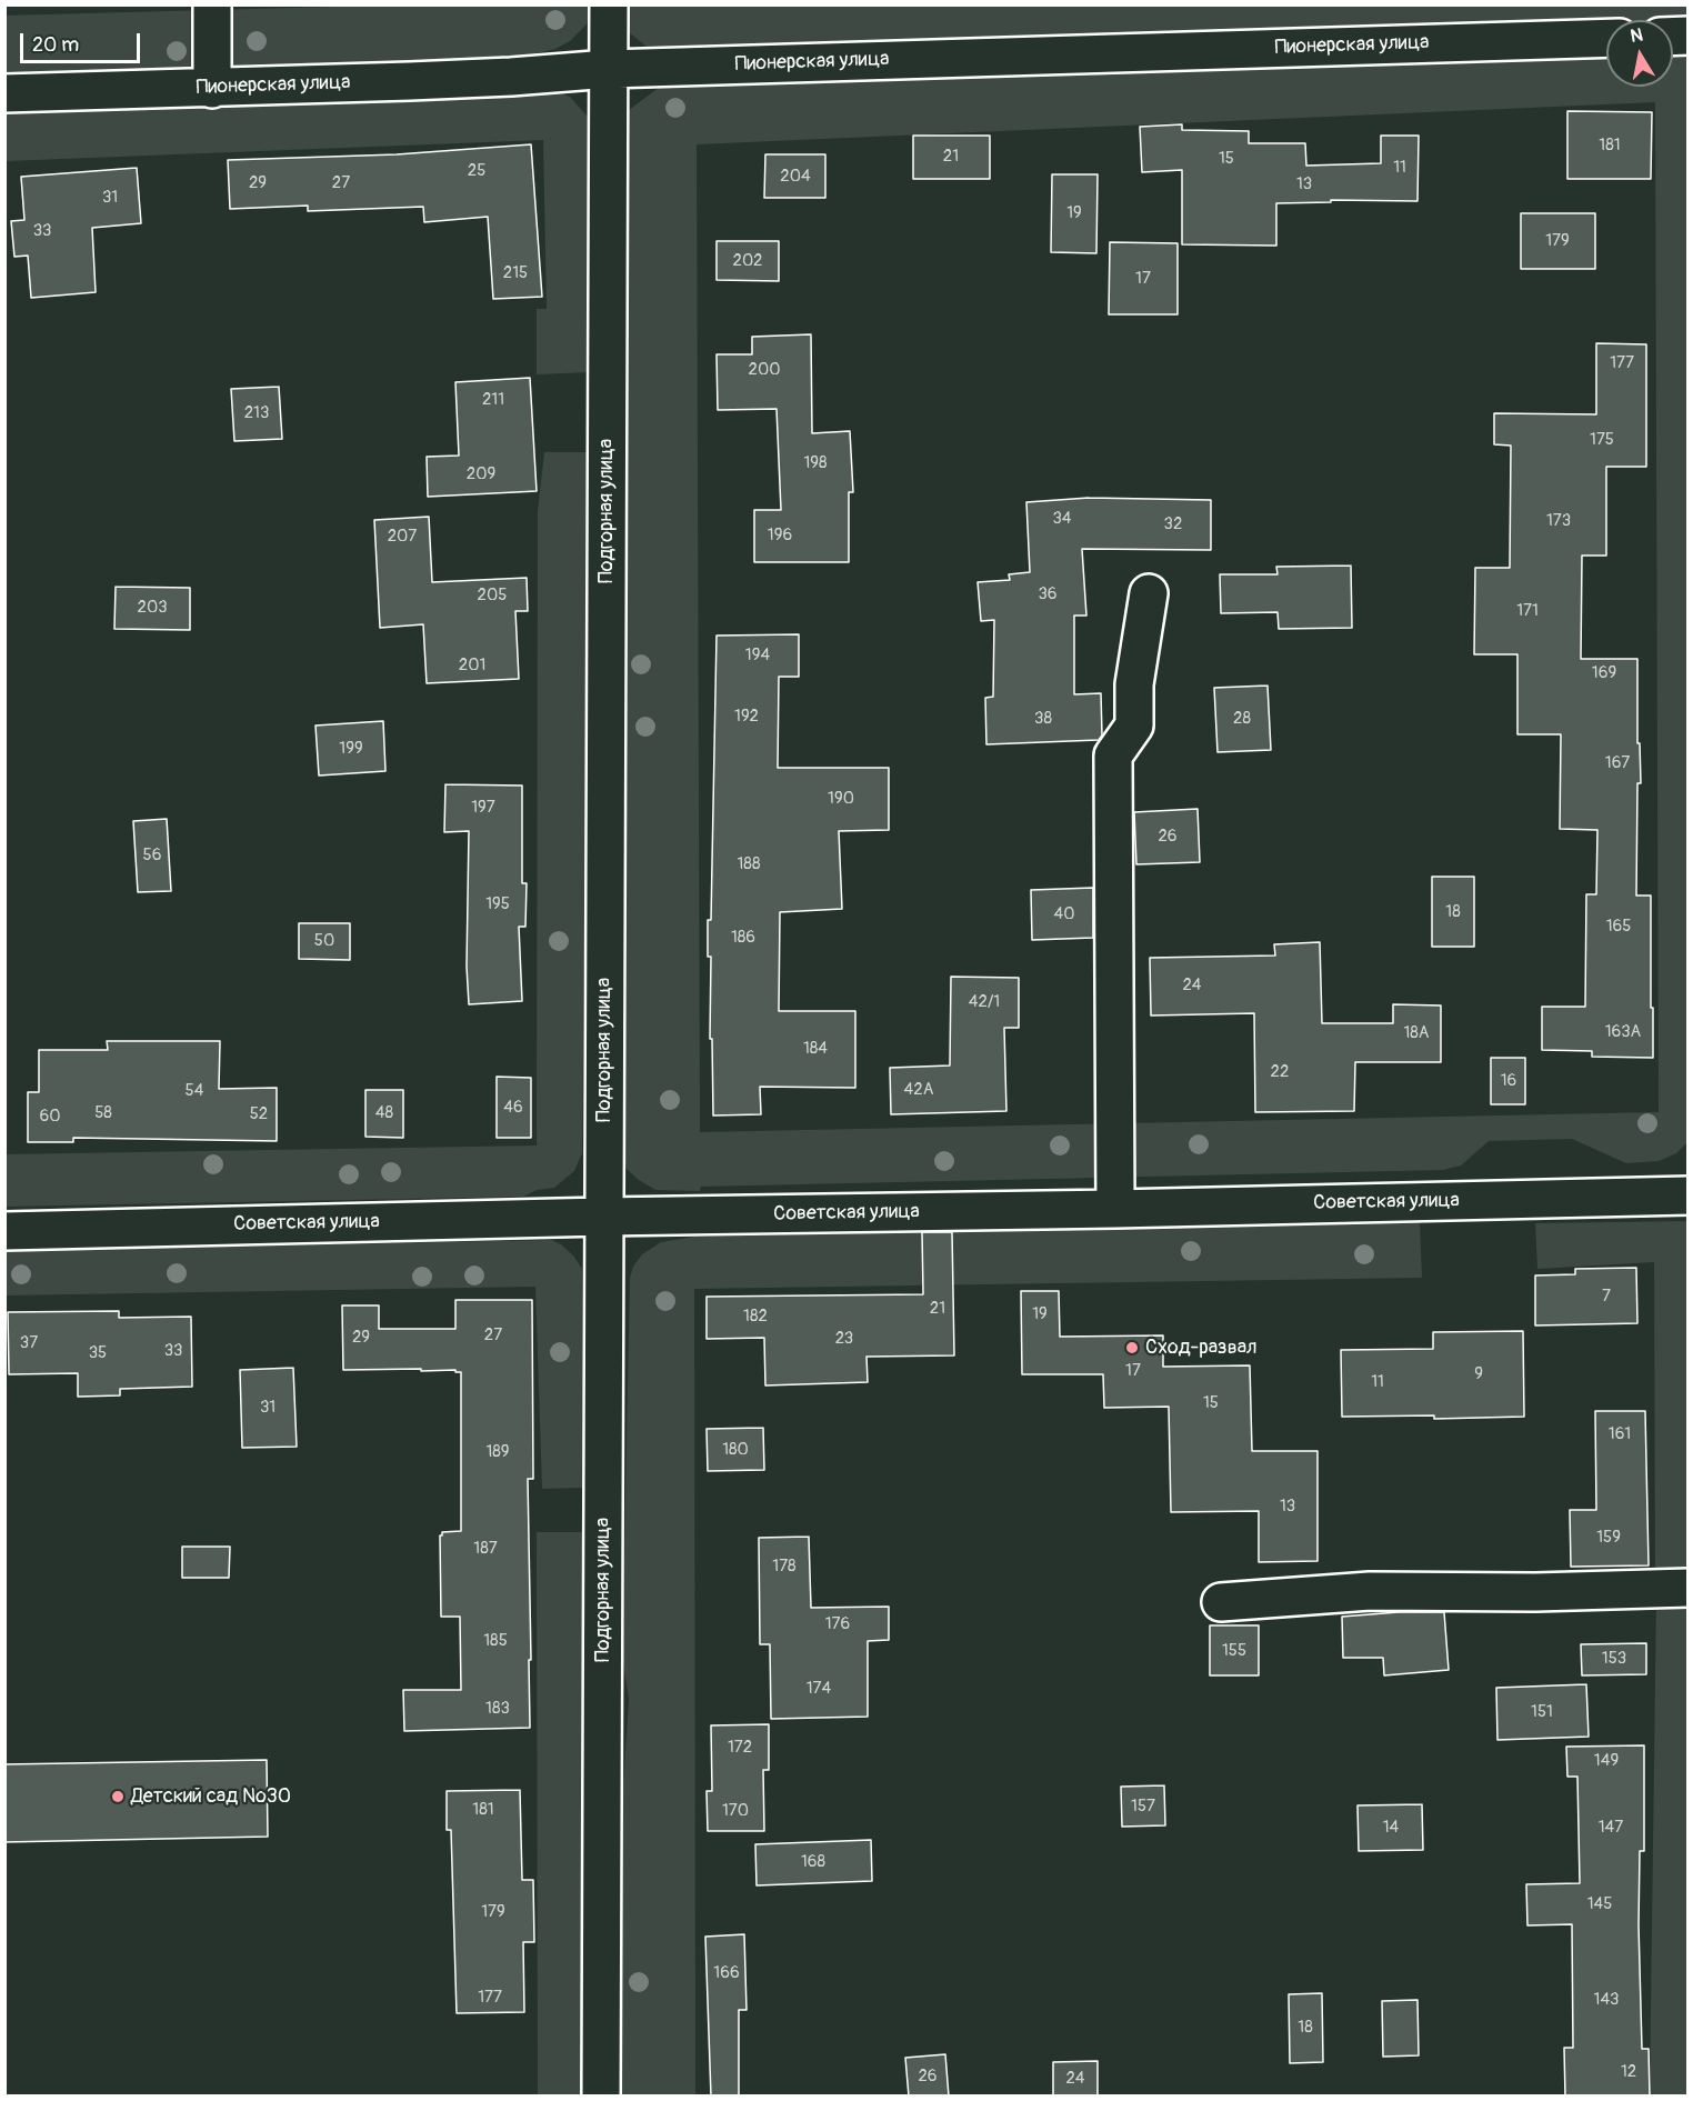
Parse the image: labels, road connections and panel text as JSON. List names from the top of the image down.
{
  "streets": {
    "street": ["Пионерская улица", "Подгорная улица", "Советская улица"]
  },
  "crossings": [
    ["Пионерская улица", "Подгорная улица"],
    ["Подгорная улица", "Советская улица"]
  ],
  "places": ["Сход-развал", "Детский сад №30"],
  "house_numbers": [
    "181",
    "21",
    "15",
    "11",
    "25",
    "204",
    "29",
    "27",
    "13",
    "31",
    "19",
    "33",
    "179",
    "202",
    "215",
    "17",
    "177",
    "200",
    "211",
    "213",
    "175",
    "198",
    "209",
    "34",
    "173",
    "32",
    "196",
    "207",
    "36",
    "205",
    "203",
    "171",
    "194",
    "201",
    "169",
    "192",
    "38",
    "28",
    "199",
    "167",
    "190",
    "197",
    "26",
    "56",
    "188",
    "195",
    "18",
    "40",
    "165",
    "186",
    "50",
    "24",
    "42/1",
    "163А",
    "18А",
    "184",
    "22",
    "16",
    "42А",
    "54",
    "46",
    "58",
    "48",
    "52",
    "60",
    "7",
    "21",
    "19",
    "182",
    "27",
    "29",
    "23",
    "37",
    "33",
    "35",
    "17",
    "9",
    "11",
    "15",
    "31",
    "161",
    "180",
    "189",
    "13",
    "159",
    "187",
    "178",
    "176",
    "185",
    "155",
    "153",
    "174",
    "183",
    "151",
    "172",
    "149",
    "157",
    "181",
    "170",
    "14",
    "147",
    "168",
    "145",
    "179",
    "166",
    "177",
    "143",
    "18",
    "12",
    "26",
    "24"
  ],
  "scale_bar": "20 m",
  "north": "top"
}
